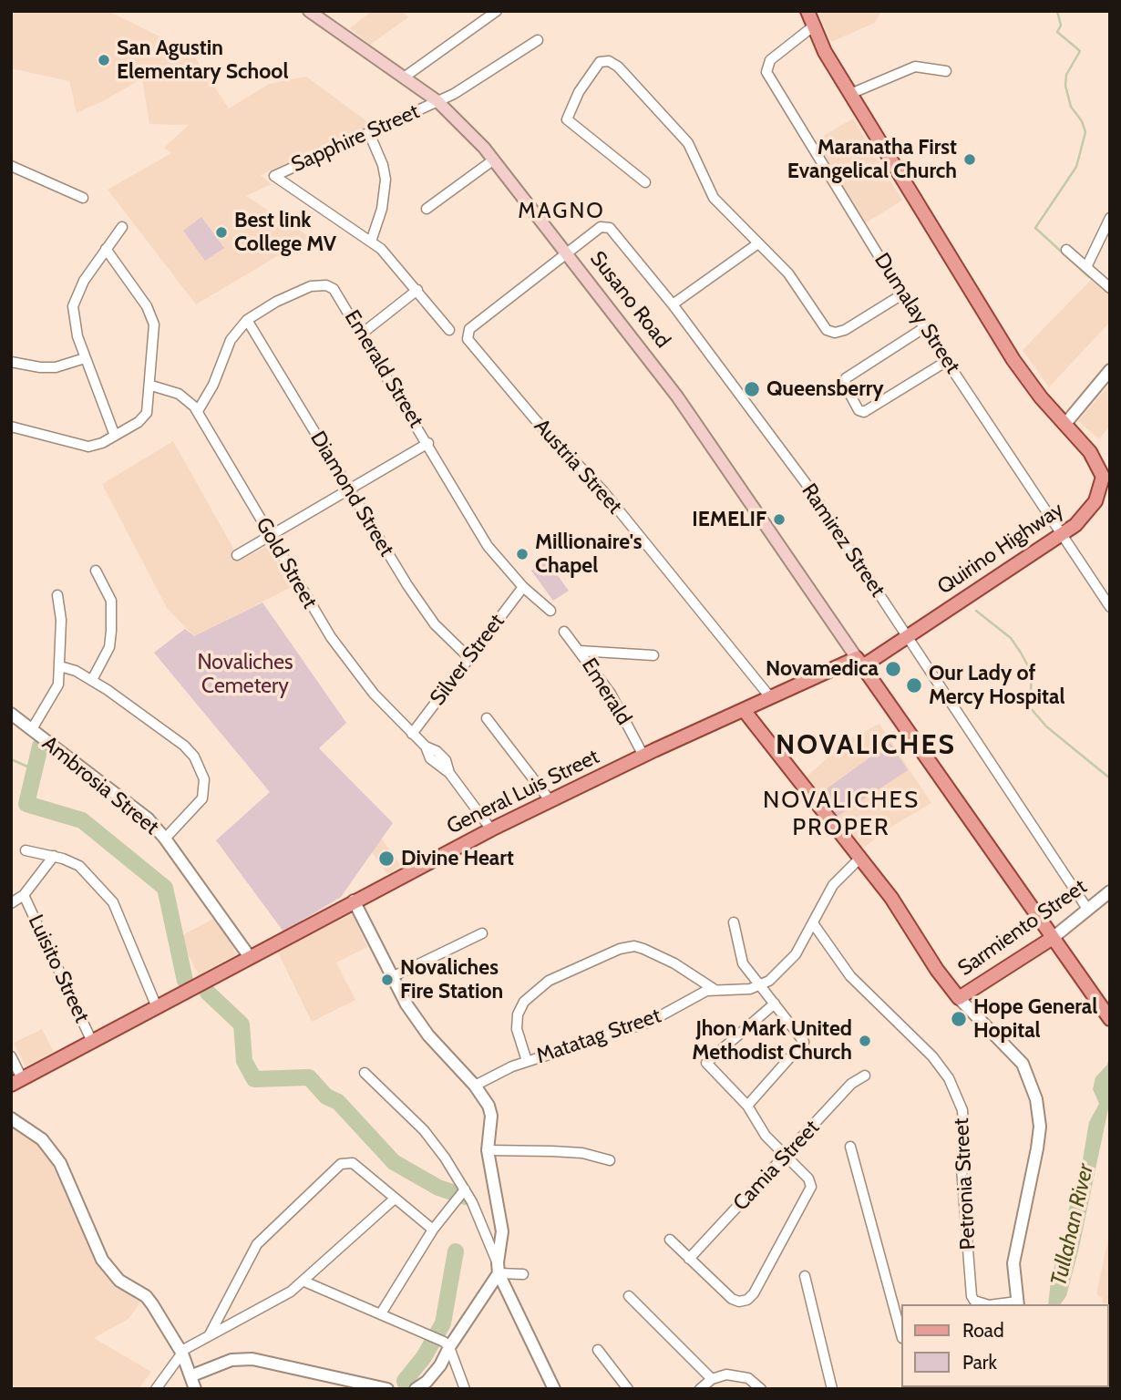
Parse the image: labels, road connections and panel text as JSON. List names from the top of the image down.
{
  "streets": {
    "main road": [
      "Susano Road",
      "Quirino Highway",
      "General Luis Street",
      "Sarmiento Street"
    ],
    "street": [
      "Sapphire Street",
      "Dumalay Street",
      "Emerald Street",
      "Austria Street",
      "Diamond Street",
      "Ramirez Street",
      "Gold Street",
      "Silver Street",
      "Emerald",
      "Ambrosia Street",
      "Luisito Street",
      "Matatag Street",
      "Camia Street",
      "Petronia Street"
    ]
  },
  "crossings": [
    ["Sapphire Street", "Susano Road"],
    ["Susano Road", "Austria Street"],
    ["Susano Road", "Ramirez Street"],
    ["Susano Road", "Quirino Highway"],
    ["Susano Road", "General Luis Street"],
    ["Dumalay Street", "Quirino Highway"],
    ["Emerald Street", "Diamond Street"],
    ["Emerald Street", "Gold Street"],
    ["Emerald Street", "Silver Street"],
    ["Austria Street", "Ramirez Street"],
    ["Austria Street", "General Luis Street"],
    ["Diamond Street", "Silver Street"],
    ["Ramirez Street", "Quirino Highway"],
    ["Ramirez Street", "Sarmiento Street"],
    ["Quirino Highway", "General Luis Street"],
    ["Gold Street", "Silver Street"],
    ["Gold Street", "General Luis Street"],
    ["Emerald", "General Luis Street"],
    ["Ambrosia Street", "General Luis Street"],
    ["General Luis Street", "Luisito Street"]
  ],
  "districts": ["MAGNO", "NOVALICHES", "NOVALICHES PROPER"],
  "water": ["Tullahan River"],
  "parks": ["Novaliches Cemetery"],
  "places": [
    "San Agustin Elementary School",
    "Maranatha First Evangelical Church",
    "Best link College MV",
    "Queensberry",
    "IEMELIF",
    "Millionaire's Chapel",
    "Novamedica",
    "Our Lady of Mercy Hospital",
    "Divine Heart",
    "Novaliches Fire Station",
    "Hope General Hopital",
    "Jhon Mark United Methodist Church"
  ],
  "legend": ["Road", "Park"]
}
